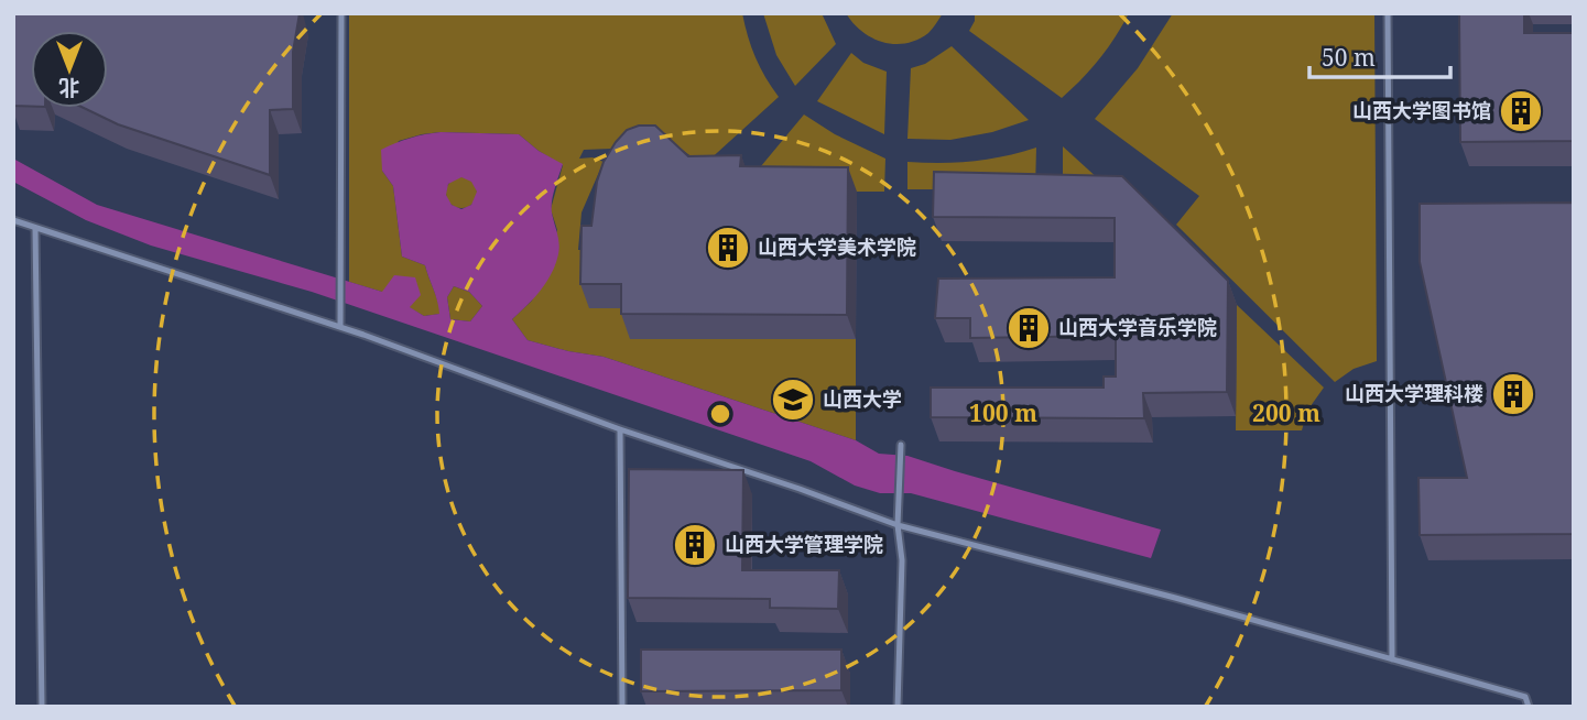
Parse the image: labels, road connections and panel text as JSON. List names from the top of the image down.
{
  "places": {
    "building": [
      "山西大学图书馆",
      "山西大学美术学院",
      "山西大学音乐学院",
      "山西大学理科楼",
      "山西大学管理学院"
    ],
    "school or university": ["山西大学"]
  },
  "scale_bar": "50 m",
  "north": "bottom",
  "rings": ["100 m", "200 m"]
}
